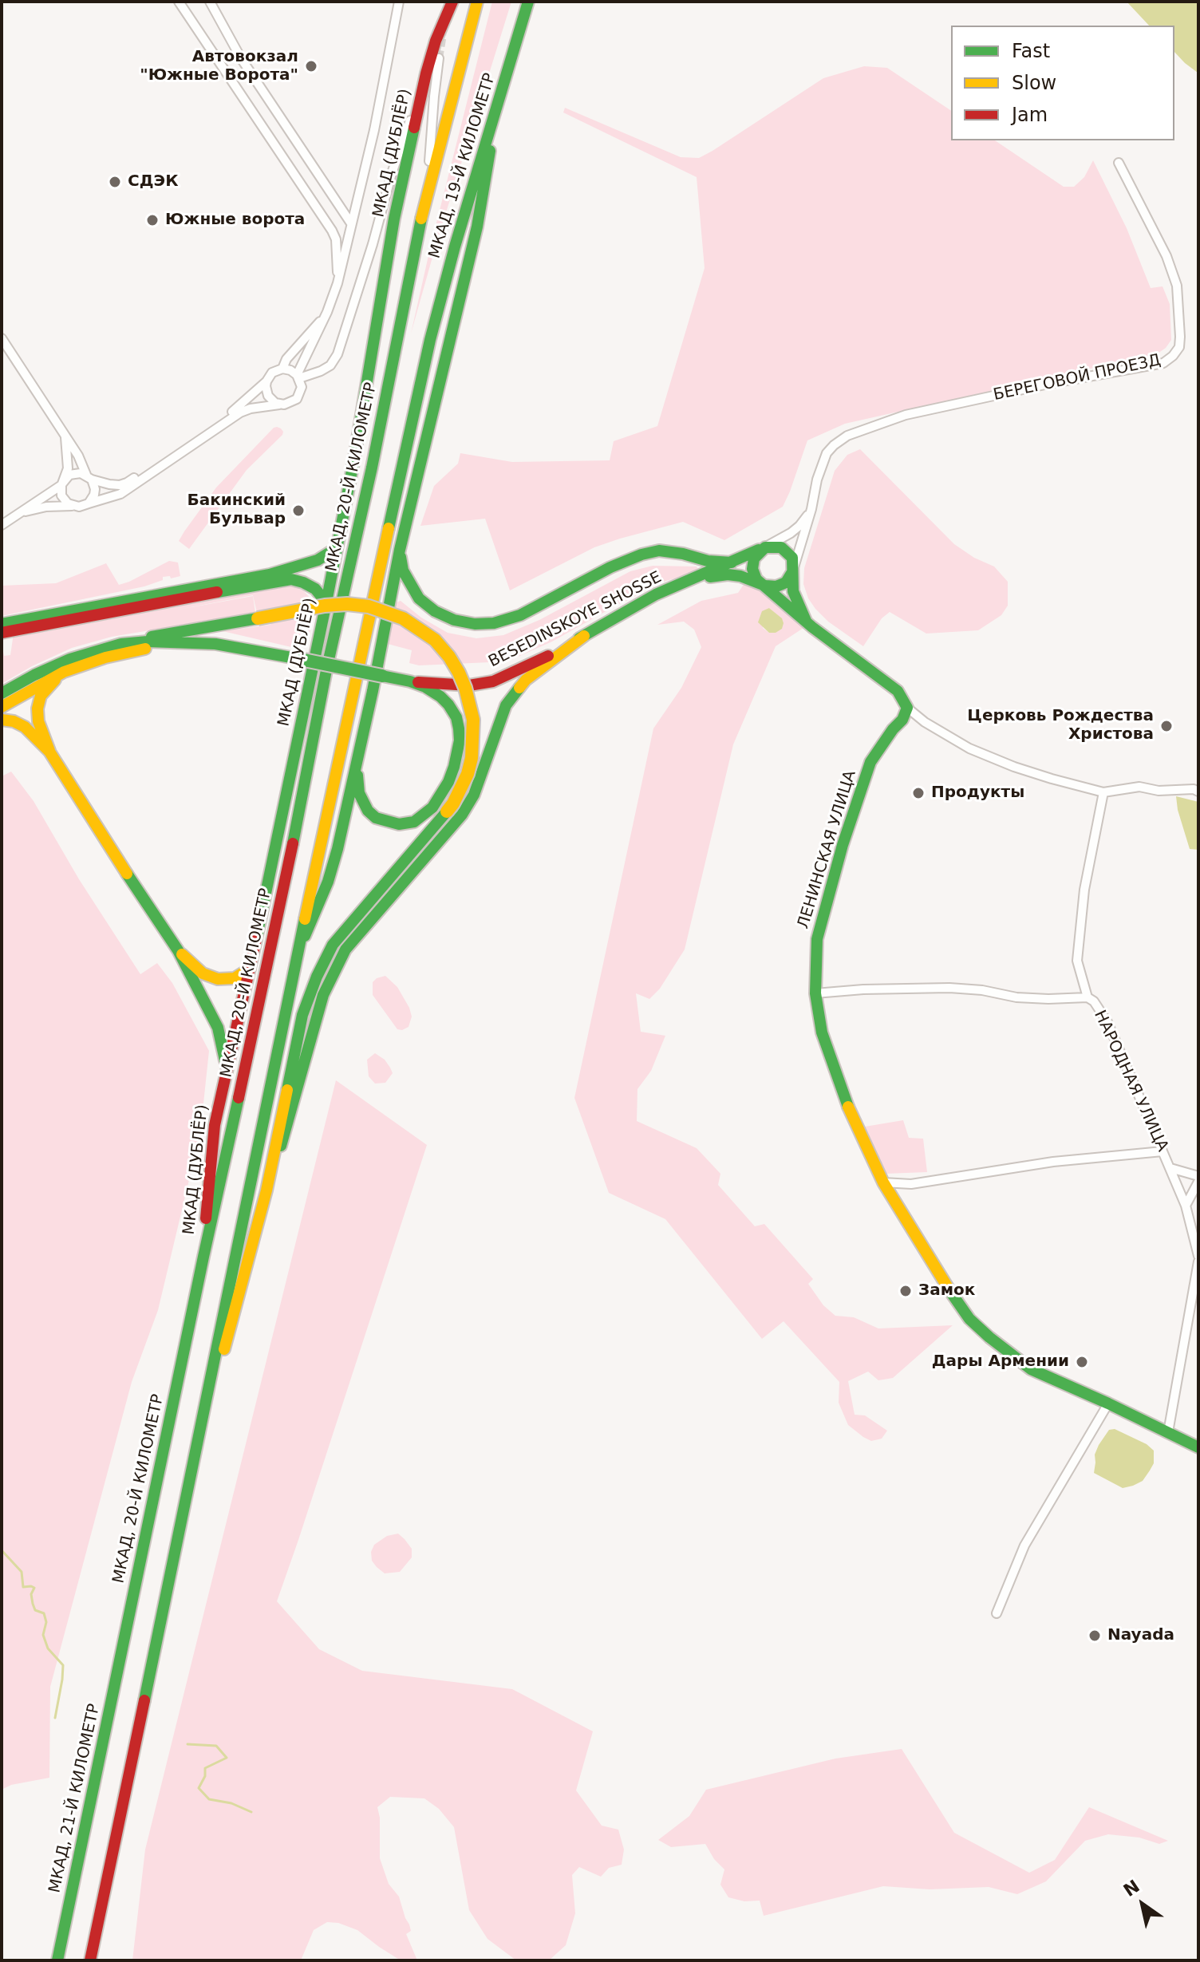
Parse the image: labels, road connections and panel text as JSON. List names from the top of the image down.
{
  "streets": {
    "main road": [
      "МКАД (ДУБЛЁР)",
      "МКАД, 19-Й КИЛОМЕТР",
      "МКАД, 20-Й КИЛОМЕТР",
      "BESEDINSKOYE SHOSSE",
      "ЛЕНИНСКАЯ УЛИЦА",
      "МКАД, 21-Й КИЛОМЕТР"
    ],
    "street": ["БЕРЕГОВОЙ ПРОЕЗД", "НАРОДНАЯ УЛИЦА"]
  },
  "crossings": [
    ["МКАД (ДУБЛЁР)", "МКАД, 20-Й КИЛОМЕТР"],
    ["МКАД, 19-Й КИЛОМЕТР", "МКАД, 20-Й КИЛОМЕТР"],
    ["БЕРЕГОВОЙ ПРОЕЗД", "BESEDINSKOYE SHOSSE"],
    ["МКАД, 20-Й КИЛОМЕТР", "МКАД, 21-Й КИЛОМЕТР"]
  ],
  "places": [
    "Автовокзал \"Южные Ворота\"",
    "СДЭК",
    "Южные ворота",
    "Бакинский Бульвар",
    "Церковь Рождества Христова",
    "Продукты",
    "Замок",
    "Дары Армении",
    "Nayada"
  ],
  "legend": ["Fast", "Slow", "Jam"],
  "north": "top left"
}
